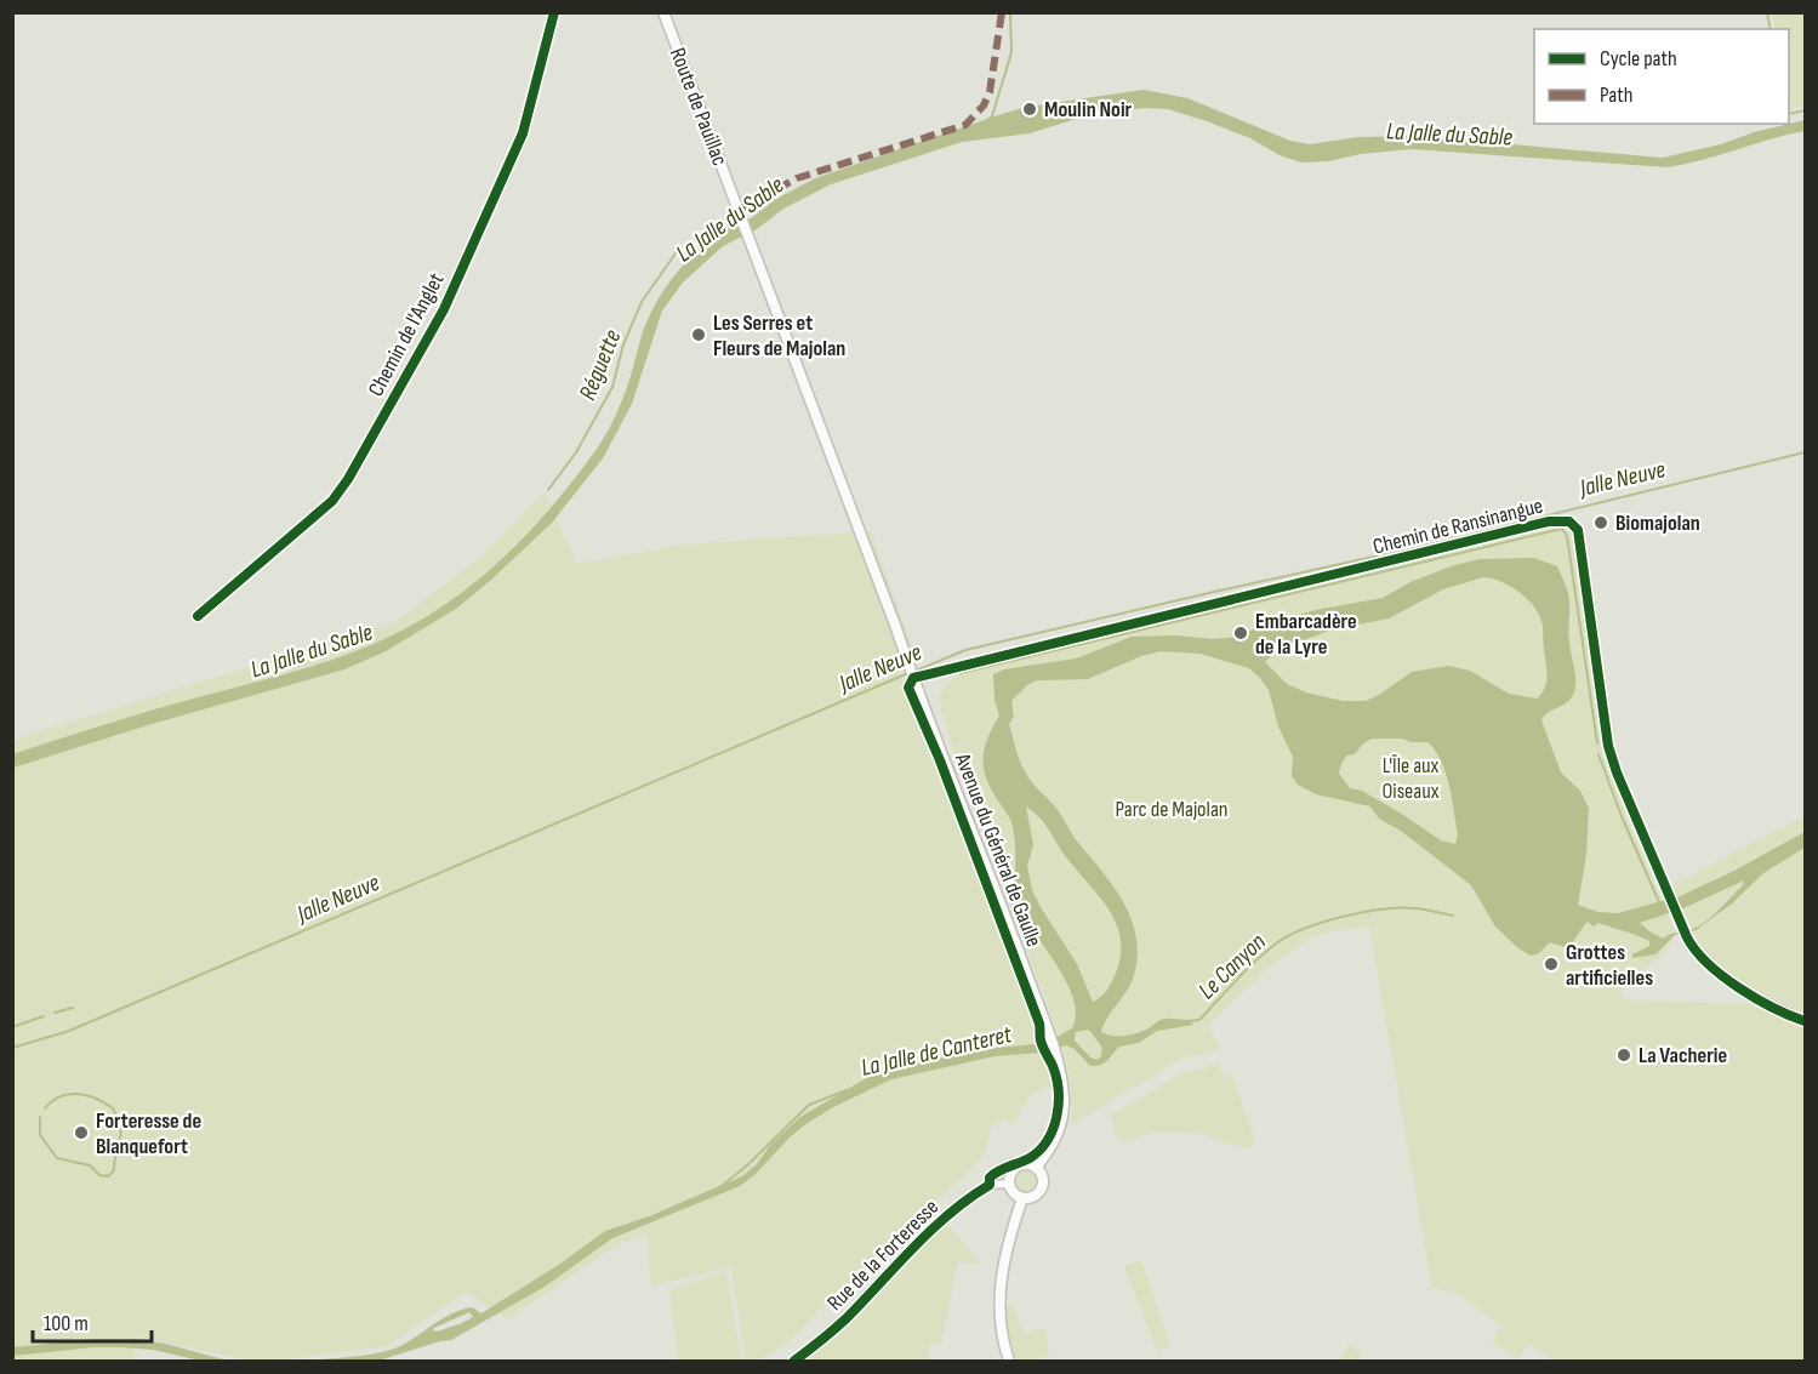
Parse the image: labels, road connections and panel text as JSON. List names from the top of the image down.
{
  "streets": {
    "main road": ["Route de Pauillac", "Avenue du Général de Gaulle"],
    "street": ["Chemin de l'Anglet", "Chemin de Ransinangue", "Rue de la Forteresse"]
  },
  "crossings": [
    ["Route de Pauillac", "Avenue du Général de Gaulle"],
    ["Chemin de Ransinangue", "Avenue du Général de Gaulle"],
    ["Avenue du Général de Gaulle", "Rue de la Forteresse"]
  ],
  "water": [
    "La Jalle du Sable",
    "Réguette",
    "Jalle Neuve",
    "Le Canyon",
    "La Jalle de Canteret"
  ],
  "parks": ["L'Île aux Oiseaux", "Parc de Majolan"],
  "places": [
    "Moulin Noir",
    "Les Serres et Fleurs de Majolan",
    "Biomajolan",
    "Embarcadère de la Lyre",
    "Grottes artificielles",
    "La Vacherie",
    "Forteresse de Blanquefort"
  ],
  "legend": ["Cycle path", "Path"],
  "scale_bar": "100 m"
}
